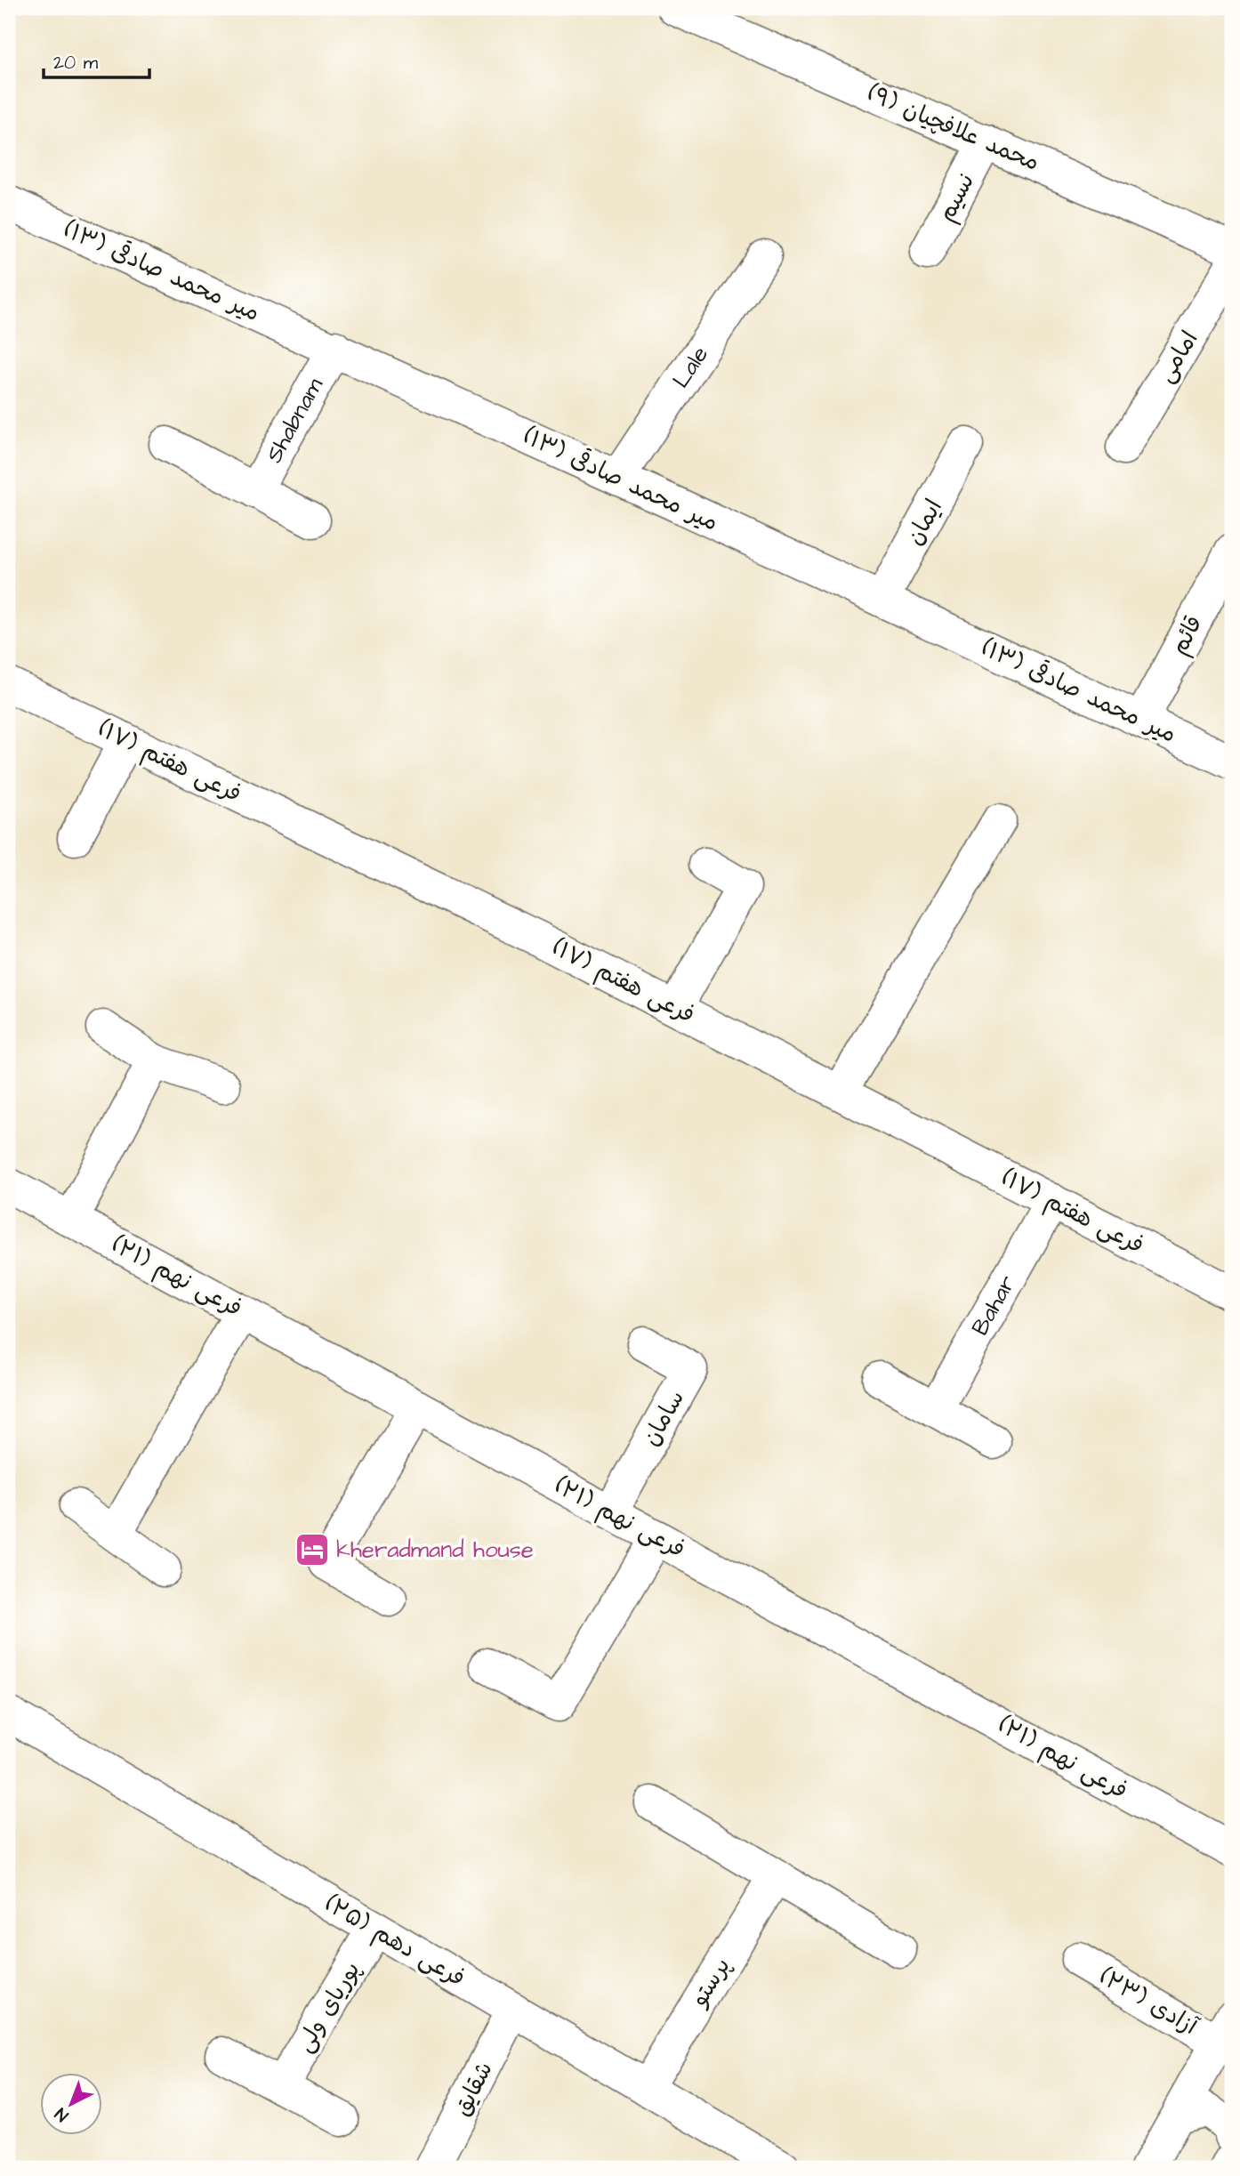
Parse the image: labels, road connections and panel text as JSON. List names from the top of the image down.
{
  "streets": {
    "street": [
      "محمد علافچیان (۹)",
      "نسیم",
      "میر محمد صادقی (۱۳)",
      "امامی",
      "Lale",
      "Shabnam",
      "ایمان",
      "قائم",
      "فرعی هفتم (۱۷)",
      "فرعی نهم (۲۱)",
      "Bahar",
      "سامان",
      "فرعی دهم (۲۵)",
      "پرستو",
      "آزادی (۲۳)",
      "پوریای ولی",
      "شقایق"
    ]
  },
  "crossings": [
    ["محمد علافچیان (۹)", "نسیم"],
    ["میر محمد صادقی (۱۳)", "Lale"],
    ["میر محمد صادقی (۱۳)", "Shabnam"],
    ["میر محمد صادقی (۱۳)", "ایمان"],
    ["میر محمد صادقی (۱۳)", "قائم"],
    ["فرعی هفتم (۱۷)", "Bahar"],
    ["فرعی نهم (۲۱)", "سامان"],
    ["فرعی دهم (۲۵)", "پرستو"],
    ["فرعی دهم (۲۵)", "پوریای ولی"],
    ["فرعی دهم (۲۵)", "شقایق"]
  ],
  "places": {
    "hotel": ["kheradmand house"]
  },
  "scale_bar": "20 m",
  "north": "bottom left"
}
